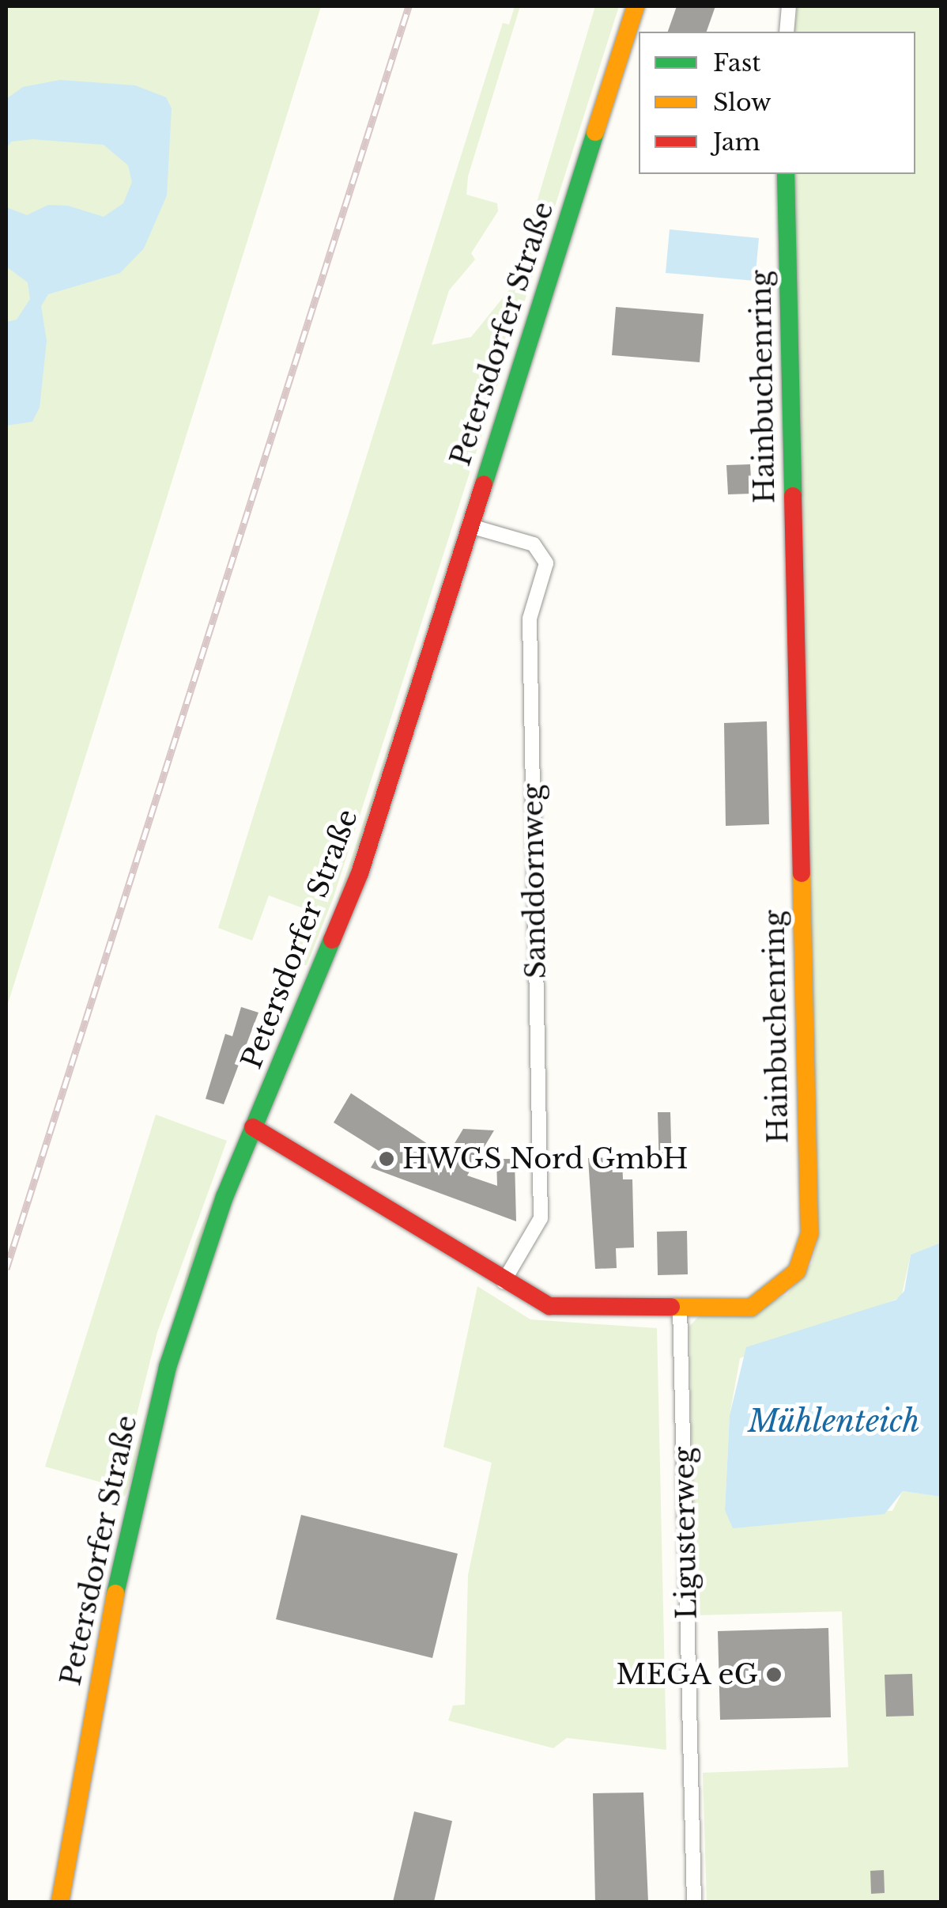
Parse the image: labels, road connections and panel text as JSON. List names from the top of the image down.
{
  "streets": {
    "street": [
      "Petersdorfer Straße",
      "Hainbuchenring",
      "Sanddornweg",
      "Ligusterweg"
    ]
  },
  "crossings": [
    ["Petersdorfer Straße", "Hainbuchenring"],
    ["Petersdorfer Straße", "Sanddornweg"],
    ["Hainbuchenring", "Sanddornweg"],
    ["Hainbuchenring", "Ligusterweg"]
  ],
  "water": ["Mühlenteich"],
  "places": ["HWGS Nord GmbH", "MEGA eG"],
  "legend": ["Fast", "Slow", "Jam"]
}
